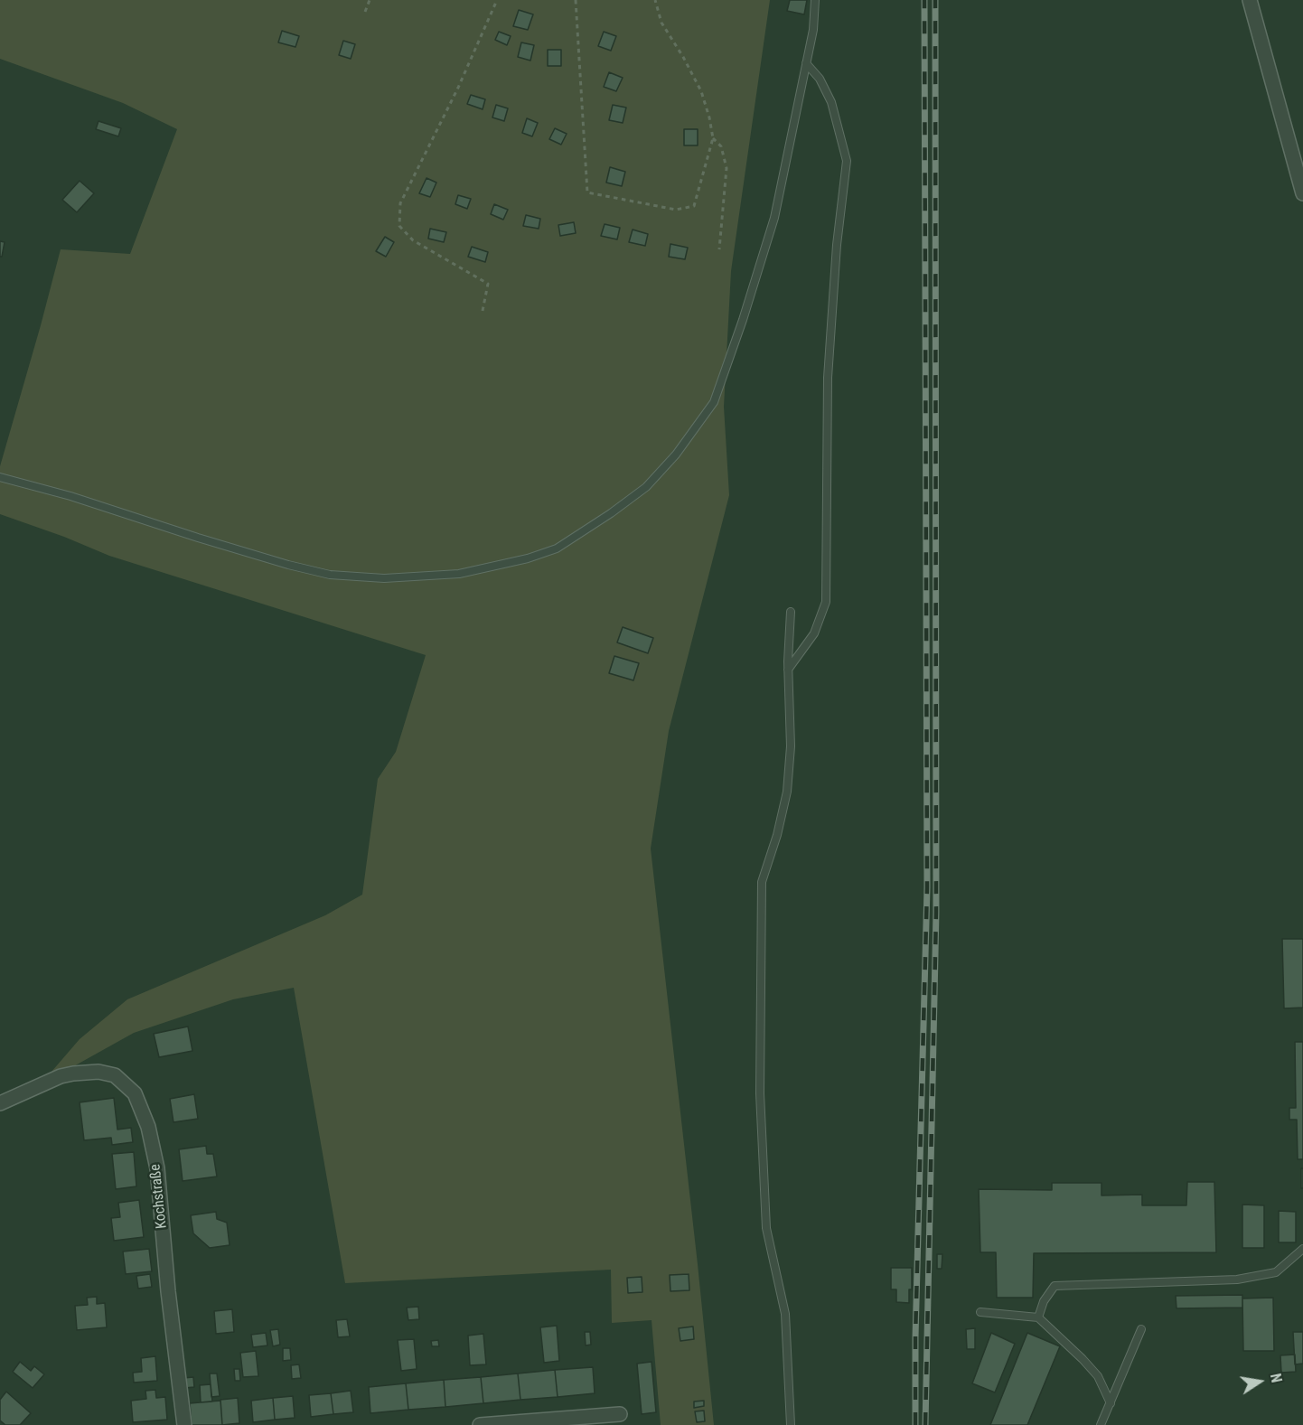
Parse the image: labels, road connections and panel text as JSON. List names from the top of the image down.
{
  "streets": {
    "street": ["Kochstraße"]
  },
  "north": "right"
}
